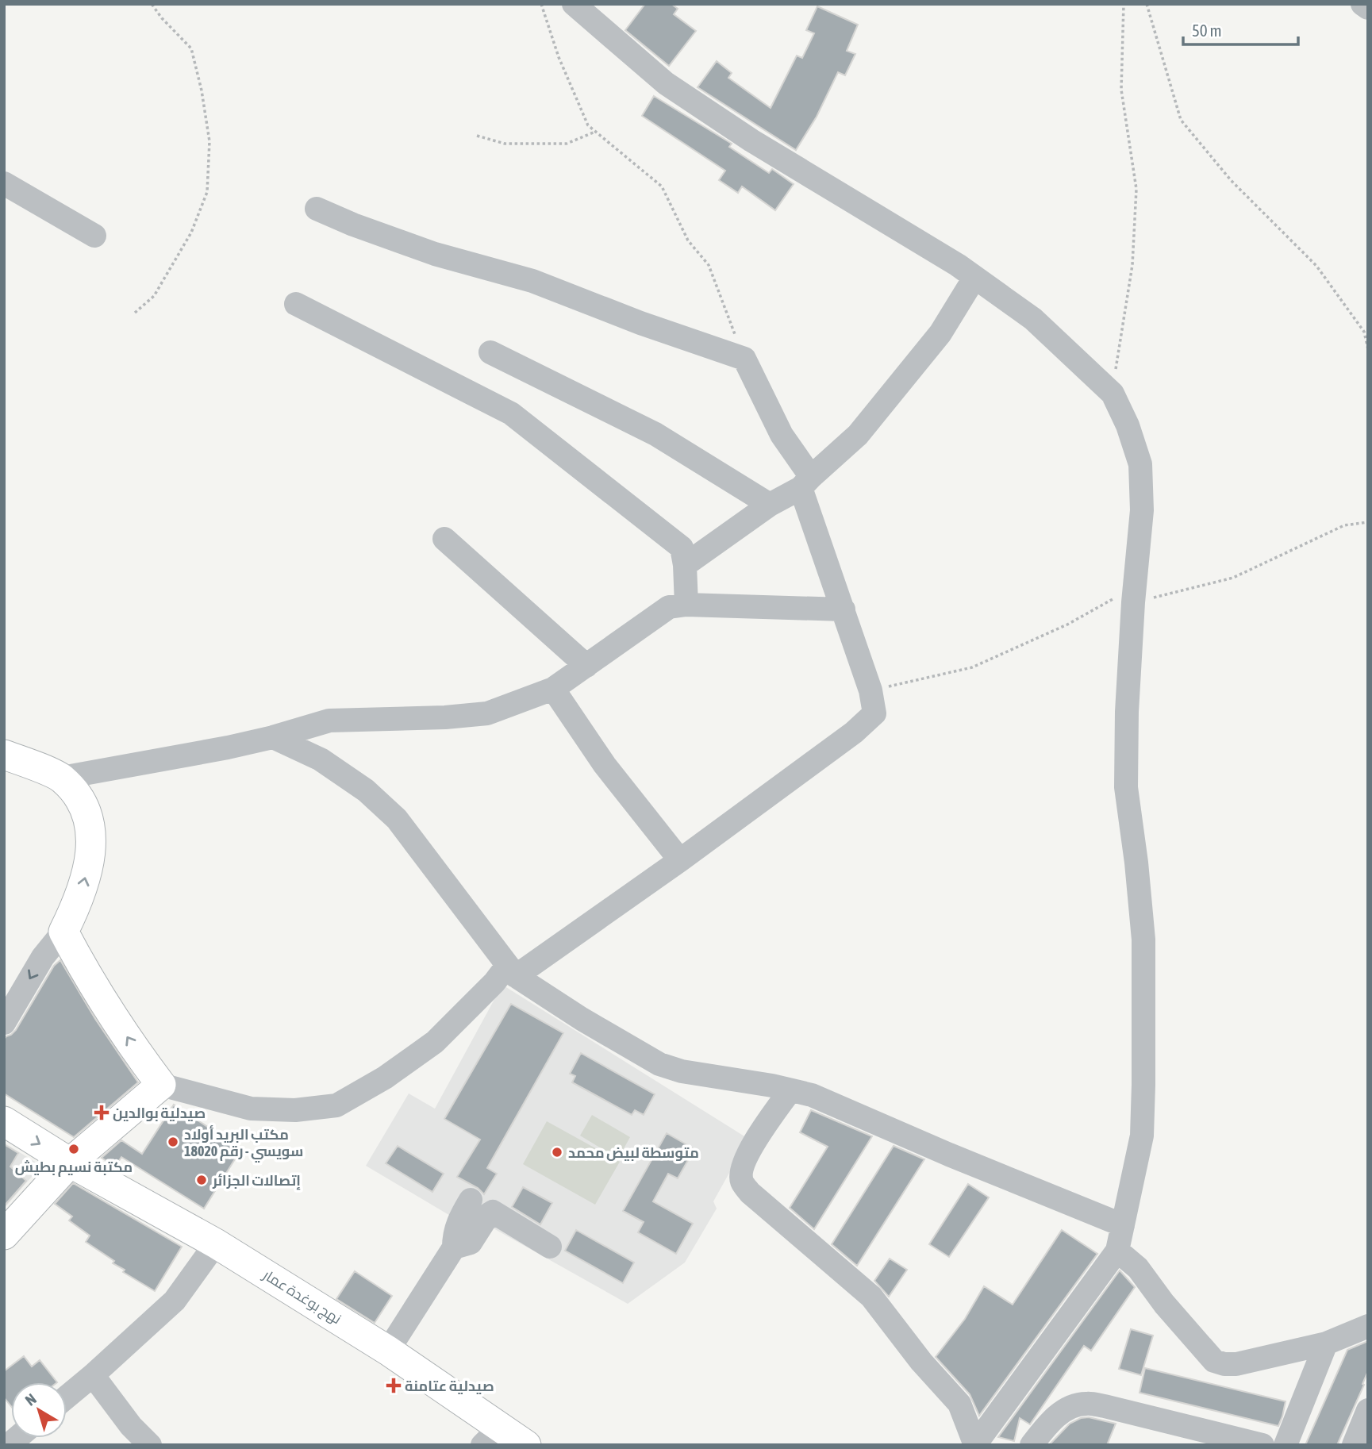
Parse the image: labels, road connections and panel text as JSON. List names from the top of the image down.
{
  "streets": {
    "main road": ["نهج بوغدة عمار"]
  },
  "places": {
    "health": ["صيدلية بوالدين", "صيدلية عتامنة"],
    "other": [
      "مكتب البريد أولاد سويسي - رقم 18020",
      "مكتبة نسيم بطيش",
      "متوسطة لبيض محمد",
      "إتصالات الجزائر"
    ]
  },
  "scale_bar": "50 m",
  "north": "top left"
}
